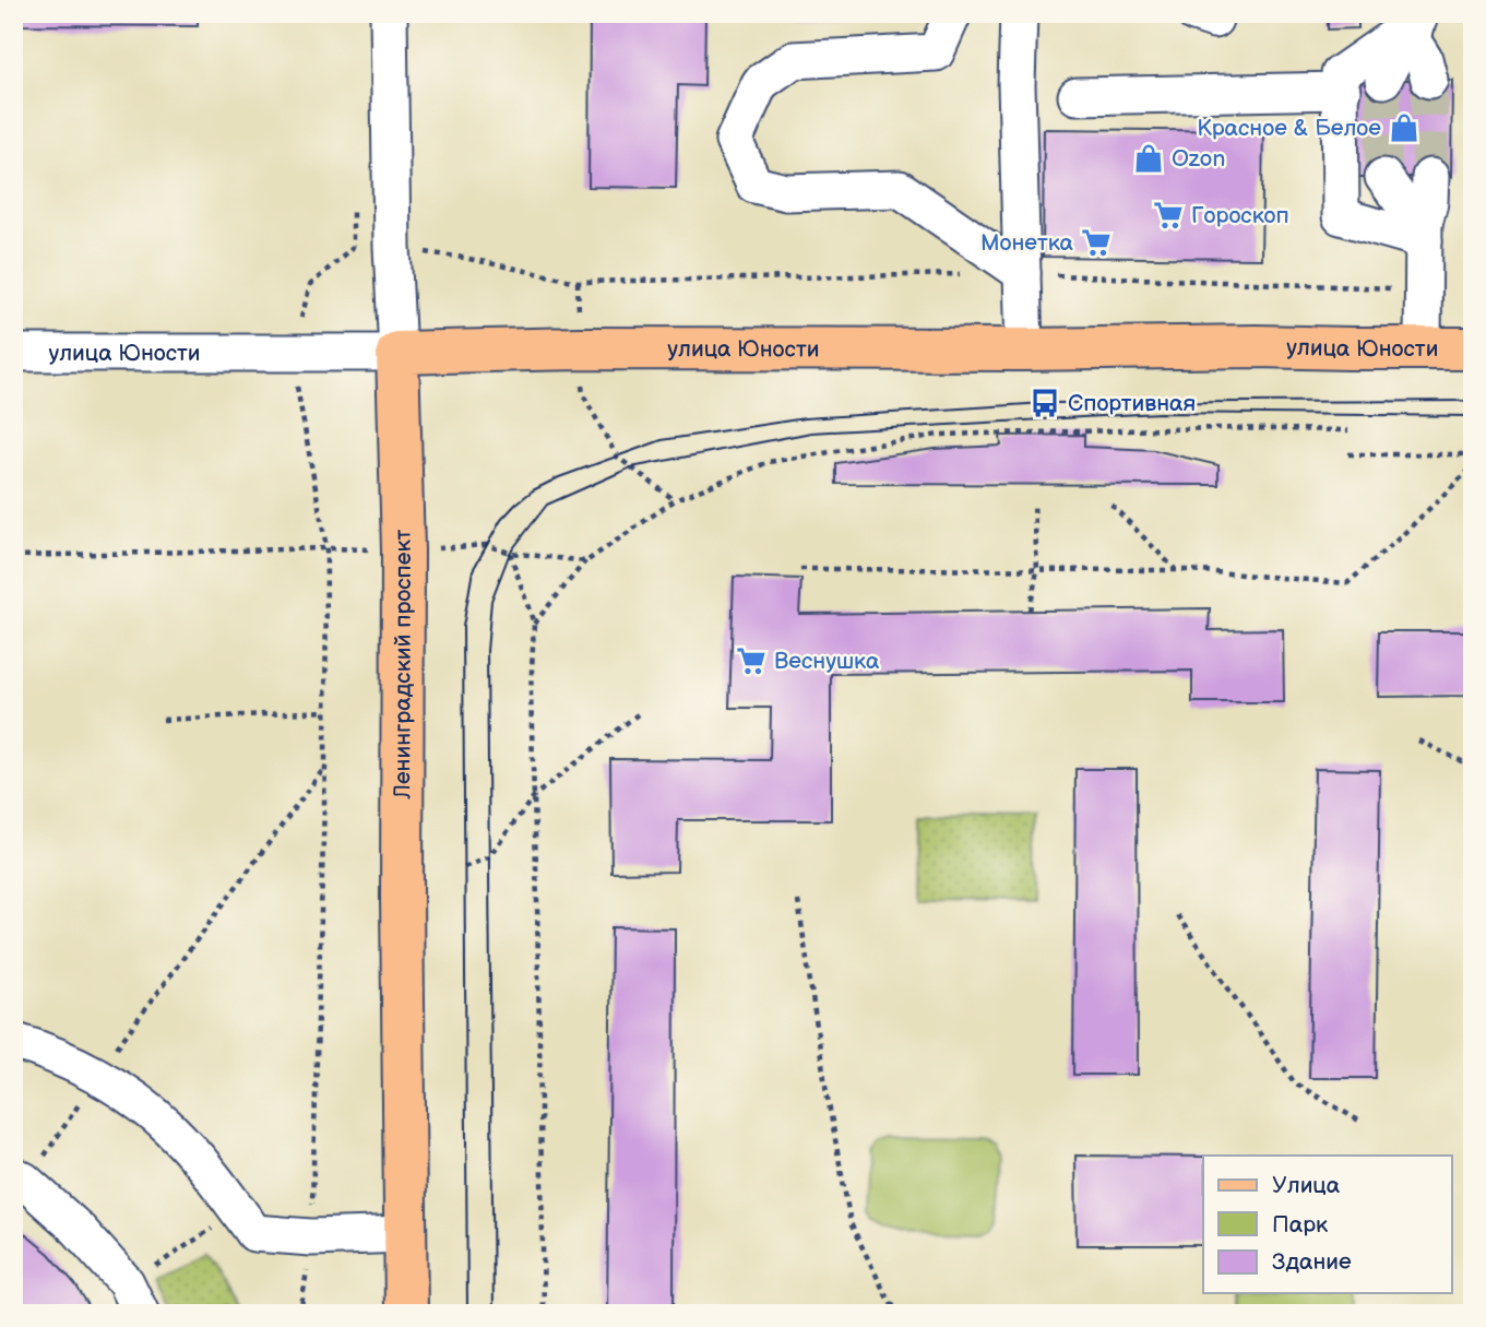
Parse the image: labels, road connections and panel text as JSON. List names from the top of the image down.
{
  "streets": {
    "main road": ["улица Юности", "Ленинградский проспект"]
  },
  "crossings": [
    ["улица Юности", "Ленинградский проспект"]
  ],
  "places": {
    "shop": ["Красное & Белое", "Ozon"],
    "supermarket": ["Гороскоп", "Монетка", "Веснушка"],
    "bus stop": ["Спортивная"]
  },
  "legend": ["Улица", "Парк", "Здание"]
}
